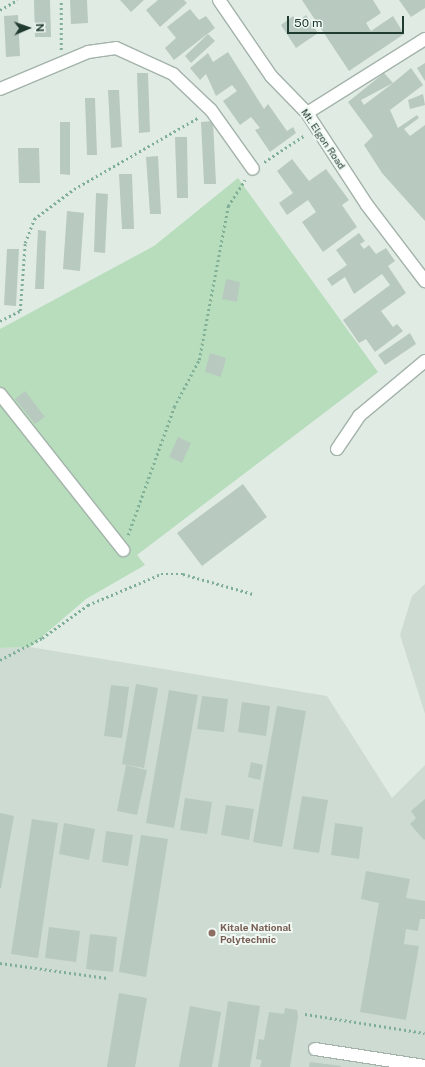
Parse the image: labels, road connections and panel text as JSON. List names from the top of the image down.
{
  "streets": {
    "street": ["Mt. Elgon Road"]
  },
  "places": ["Kitale National Polytechnic"],
  "scale_bar": "50 m",
  "north": "right"
}
